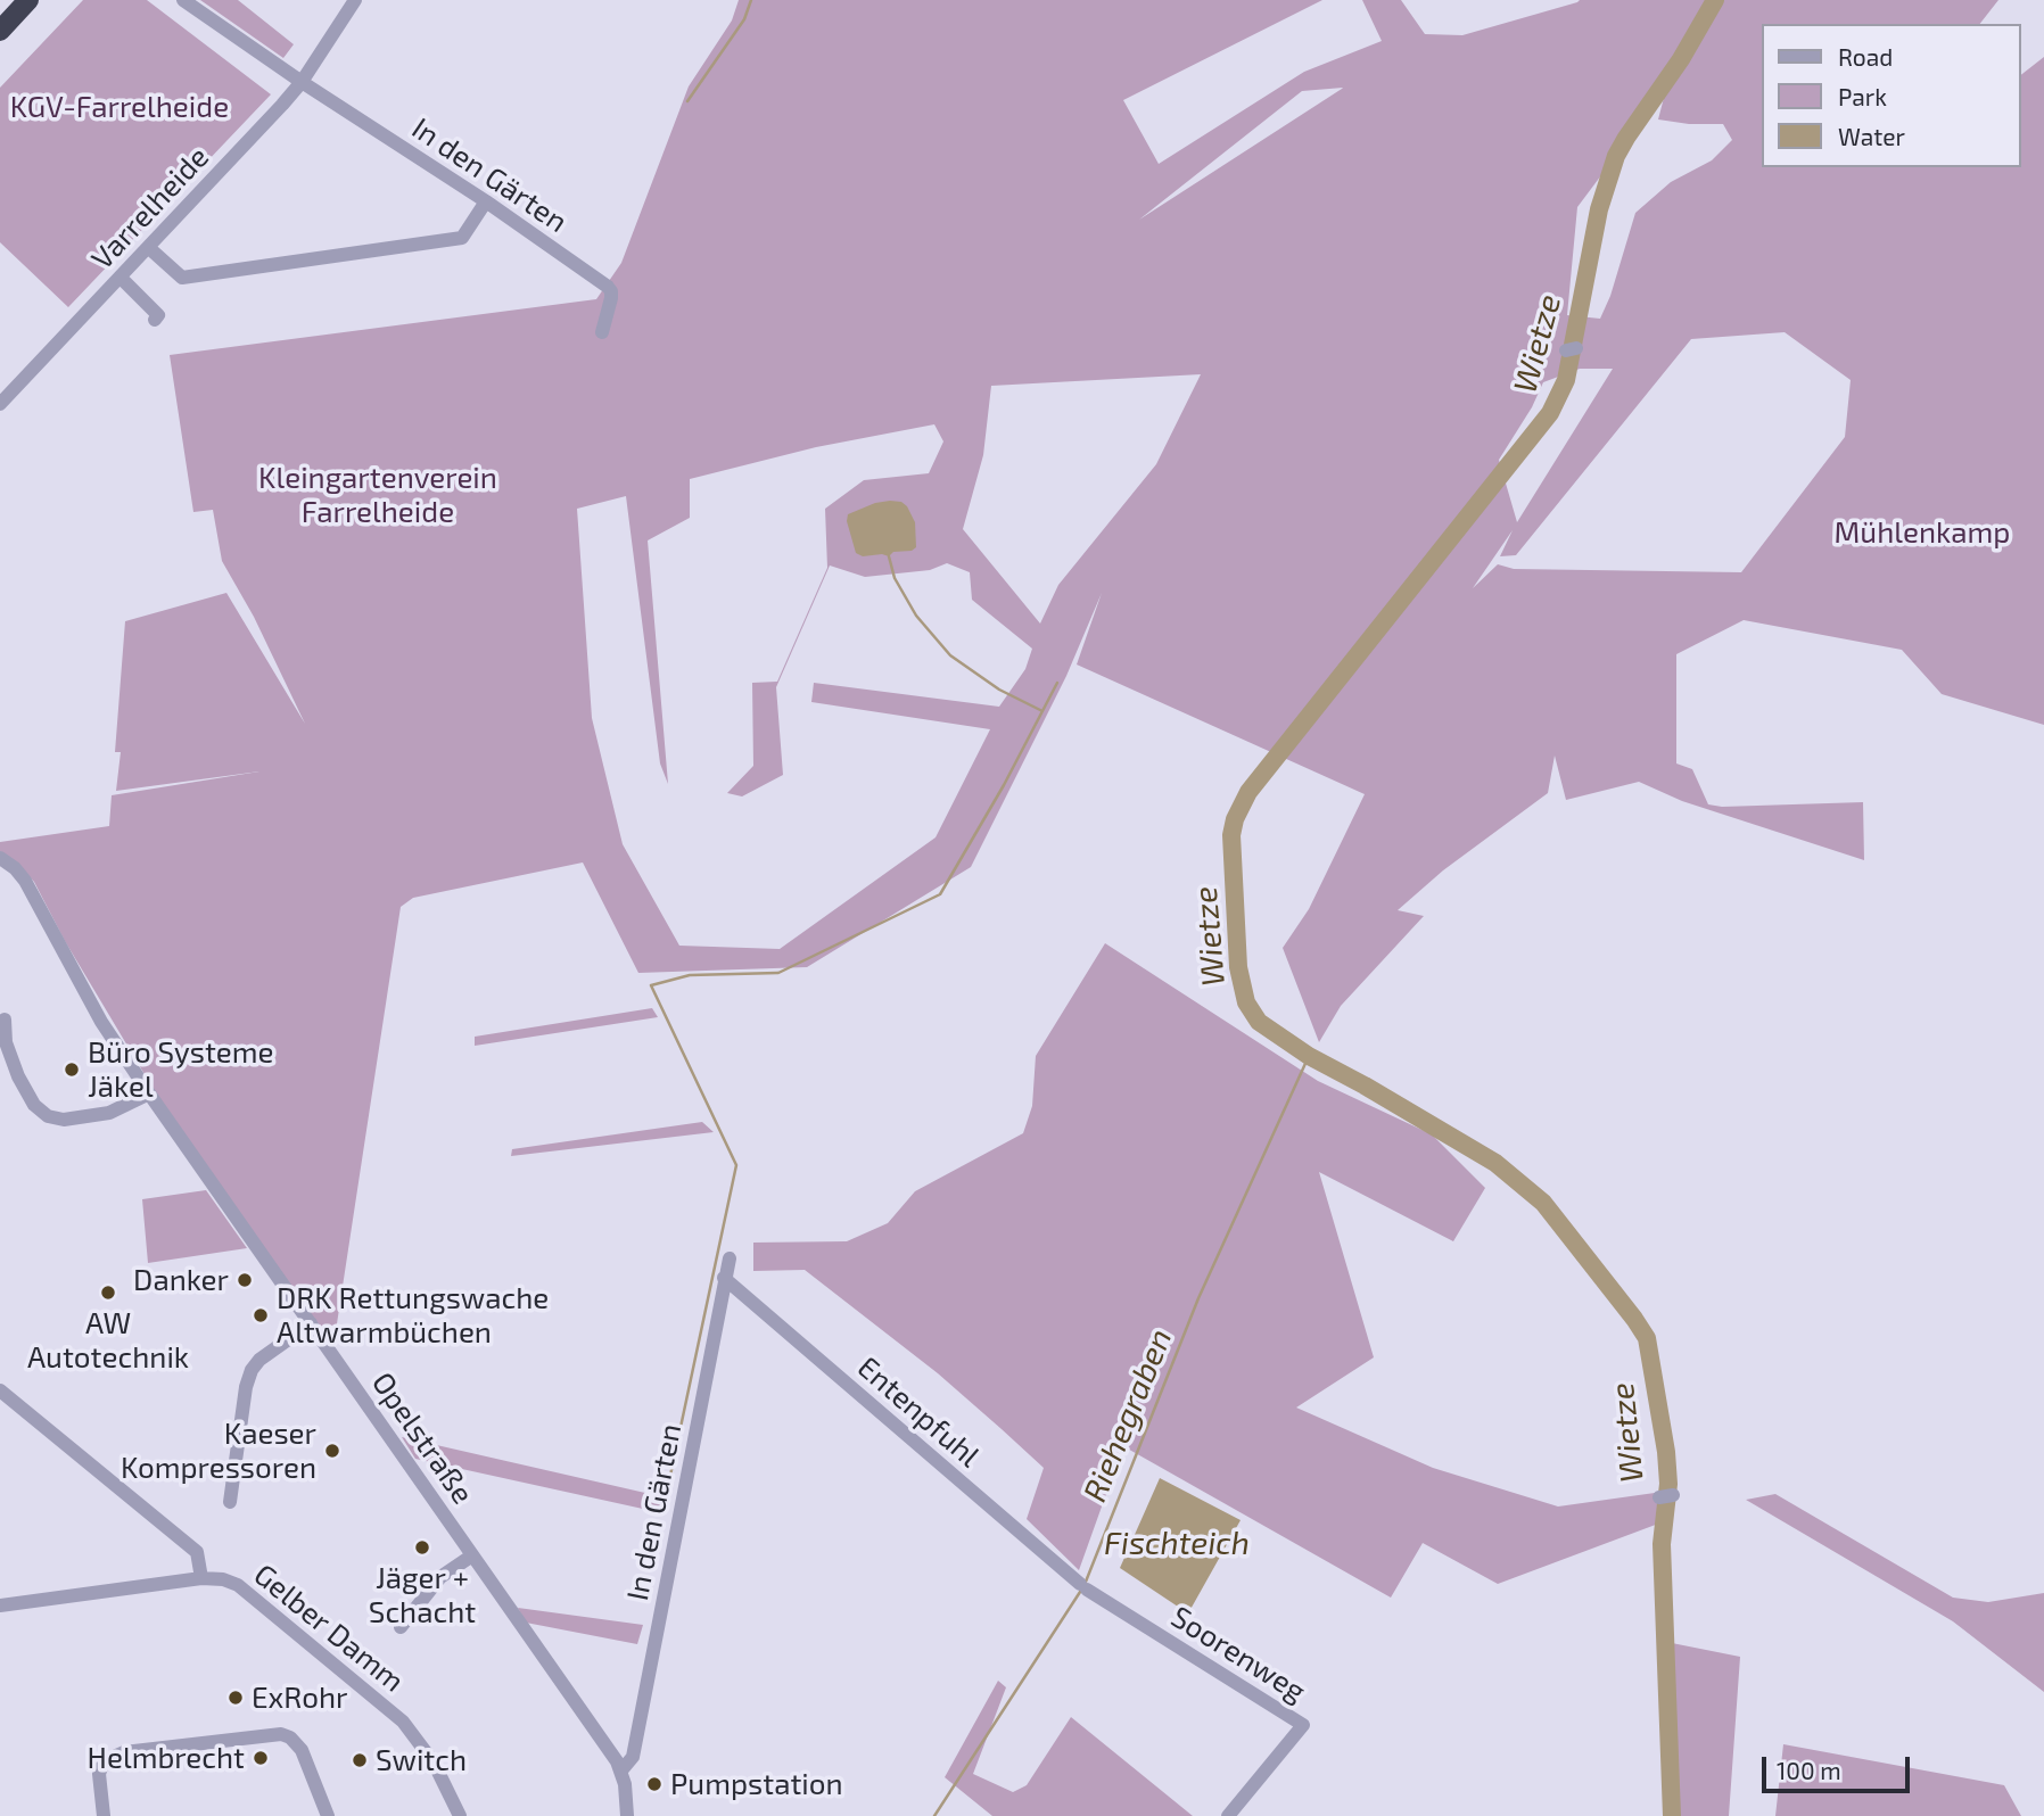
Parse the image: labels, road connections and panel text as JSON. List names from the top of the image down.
{
  "streets": {
    "street": [
      "In den Gärten",
      "Varrelheide",
      "Entenpfuhl",
      "Opelstraße",
      "Gelber Damm",
      "Soorenweg"
    ]
  },
  "crossings": [
    ["In den Gärten", "Varrelheide"],
    ["In den Gärten", "Entenpfuhl"],
    ["In den Gärten", "Opelstraße"],
    ["Entenpfuhl", "Soorenweg"]
  ],
  "water": ["Wietze", "Riehegraben", "Fischteich"],
  "parks": ["KGV-Farrelheide", "Kleingartenverein Farrelheide", "Mühlenkamp"],
  "places": [
    "Büro Systeme Jäkel",
    "Danker",
    "AW Autotechnik",
    "DRK Rettungswache Altwarmbüchen",
    "Kaeser Kompressoren",
    "Jäger + Schacht",
    "ExRohr",
    "Helmbrecht",
    "Switch",
    "Pumpstation"
  ],
  "legend": ["Road", "Park", "Water"],
  "scale_bar": "100 m"
}
